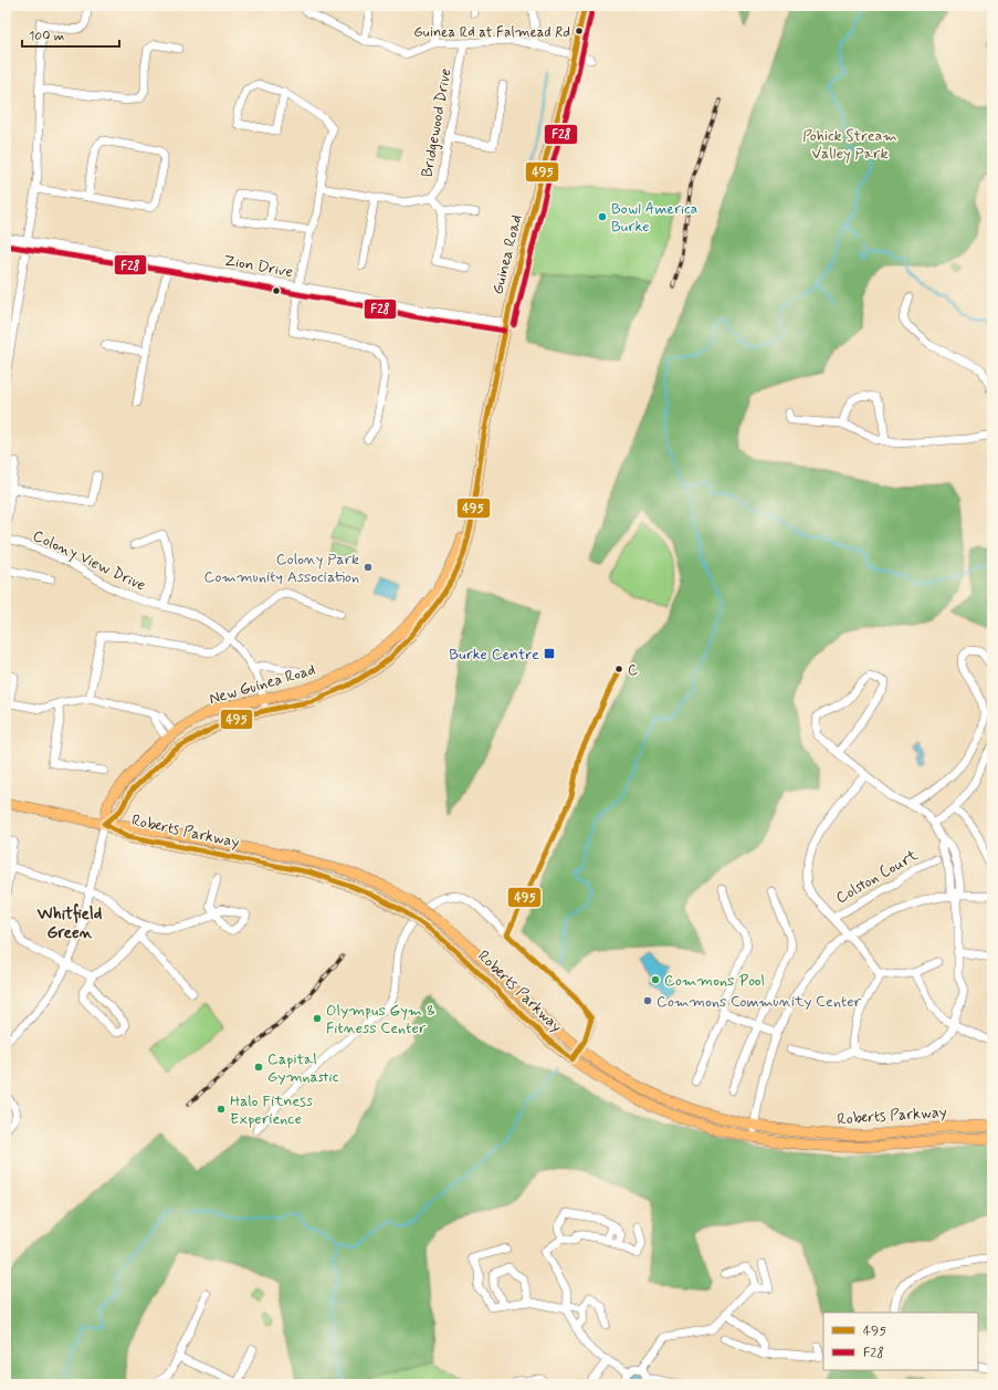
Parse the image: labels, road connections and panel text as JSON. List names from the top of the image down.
{
  "streets": {
    "main road": ["Guinea Road", "New Guinea Road", "Roberts Parkway"],
    "street": [
      "Bridgewood Drive",
      "Zion Drive",
      "Colony View Drive",
      "Colston Court"
    ]
  },
  "crossings": [
    ["Guinea Road", "Zion Drive"],
    ["Guinea Road", "New Guinea Road"],
    ["Colony View Drive", "New Guinea Road"],
    ["New Guinea Road", "Roberts Parkway"]
  ],
  "districts": ["Whitfield Green"],
  "parks": ["Pohick Stream Valley Park"],
  "places": {
    "other": [
      "Guinea Rd at Falmead Rd",
      "Bowl America Burke",
      "Colony Park Community Association",
      "C",
      "Commons Pool",
      "Commons Community Center",
      "Olympus Gym & Fitness Center",
      "Capital Gymnastic",
      "Halo Fitness Experience"
    ],
    "transit": ["Burke Centre"]
  },
  "lines": ["transit line 495", "transit line F28"],
  "legend": ["495", "F28"],
  "scale_bar": "100 m"
}
